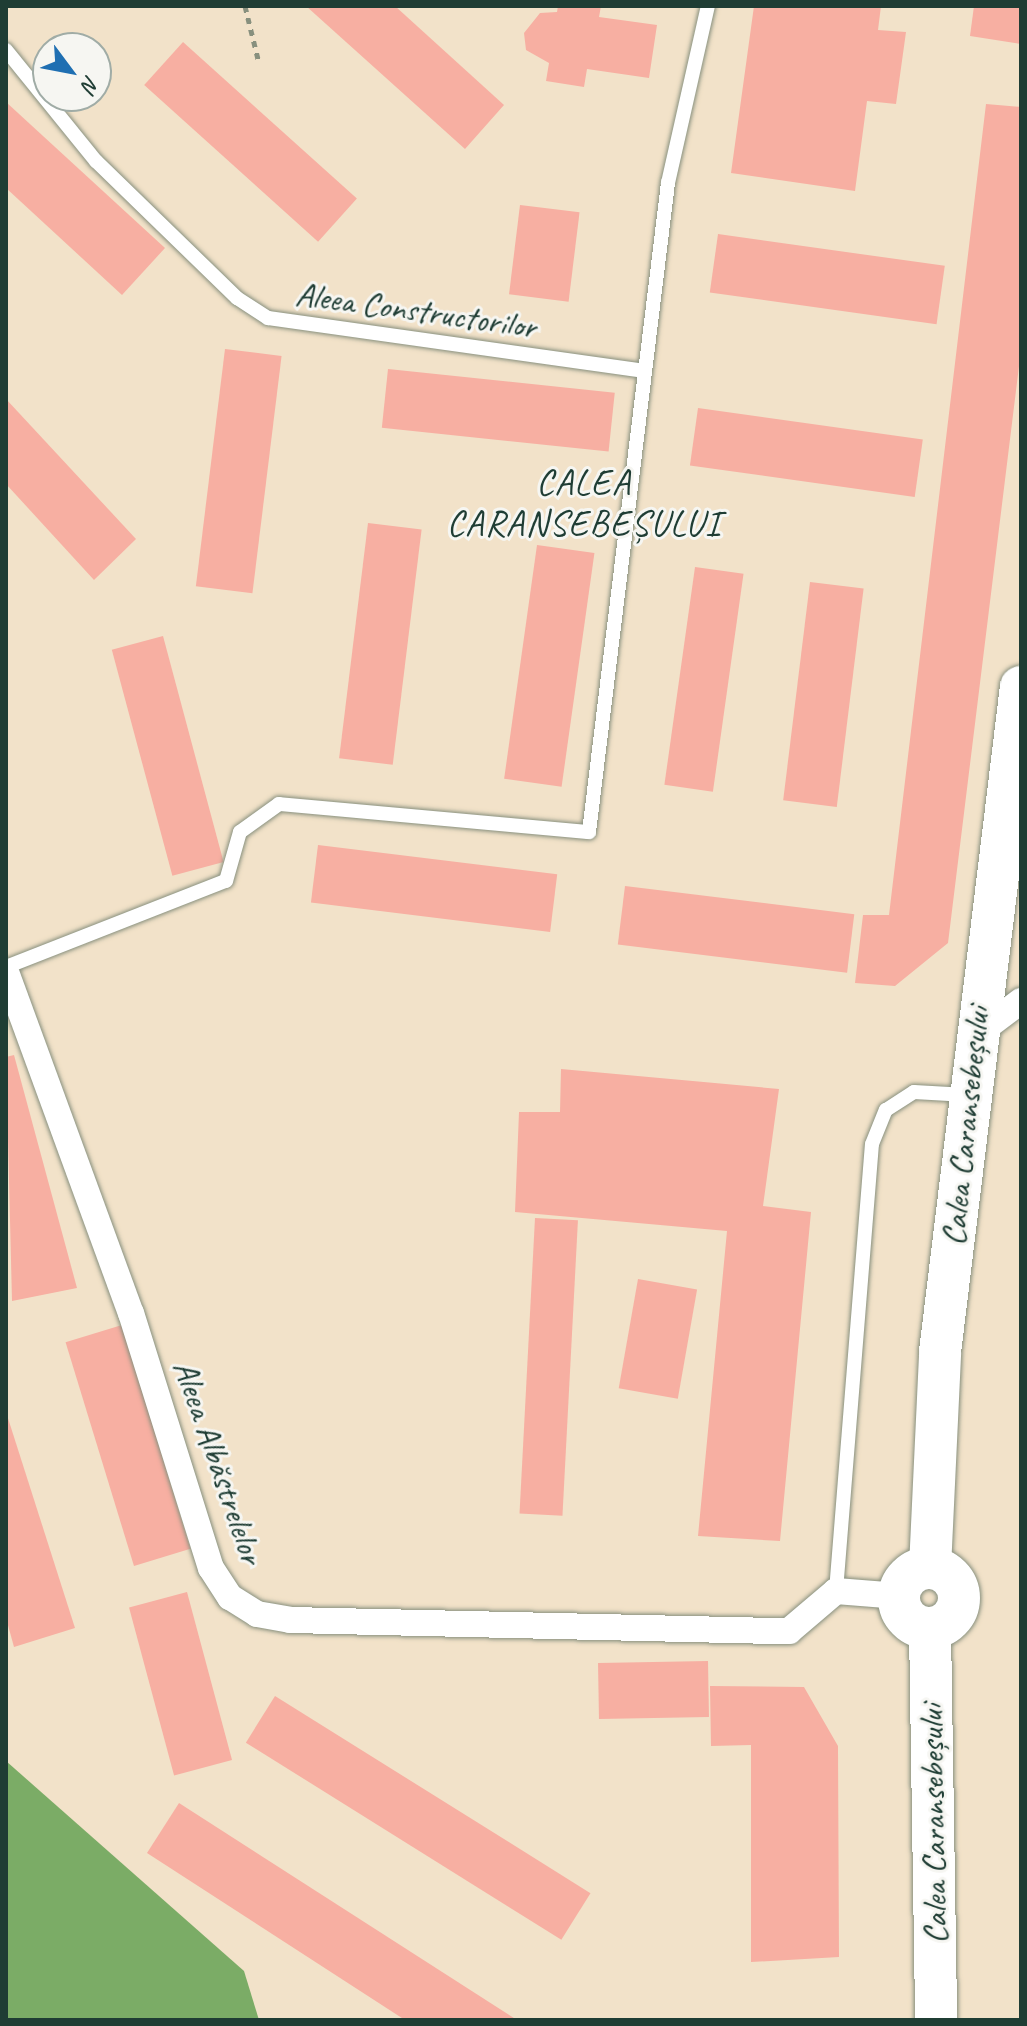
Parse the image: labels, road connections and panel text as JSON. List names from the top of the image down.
{
  "streets": {
    "main road": ["Calea Caransebeșului"],
    "street": ["Aleea Albăstrelelor"],
    "lane": ["Aleea Constructorilor"]
  },
  "districts": ["CALEA CARANSEBEȘULUI"],
  "north": "bottom right"
}
